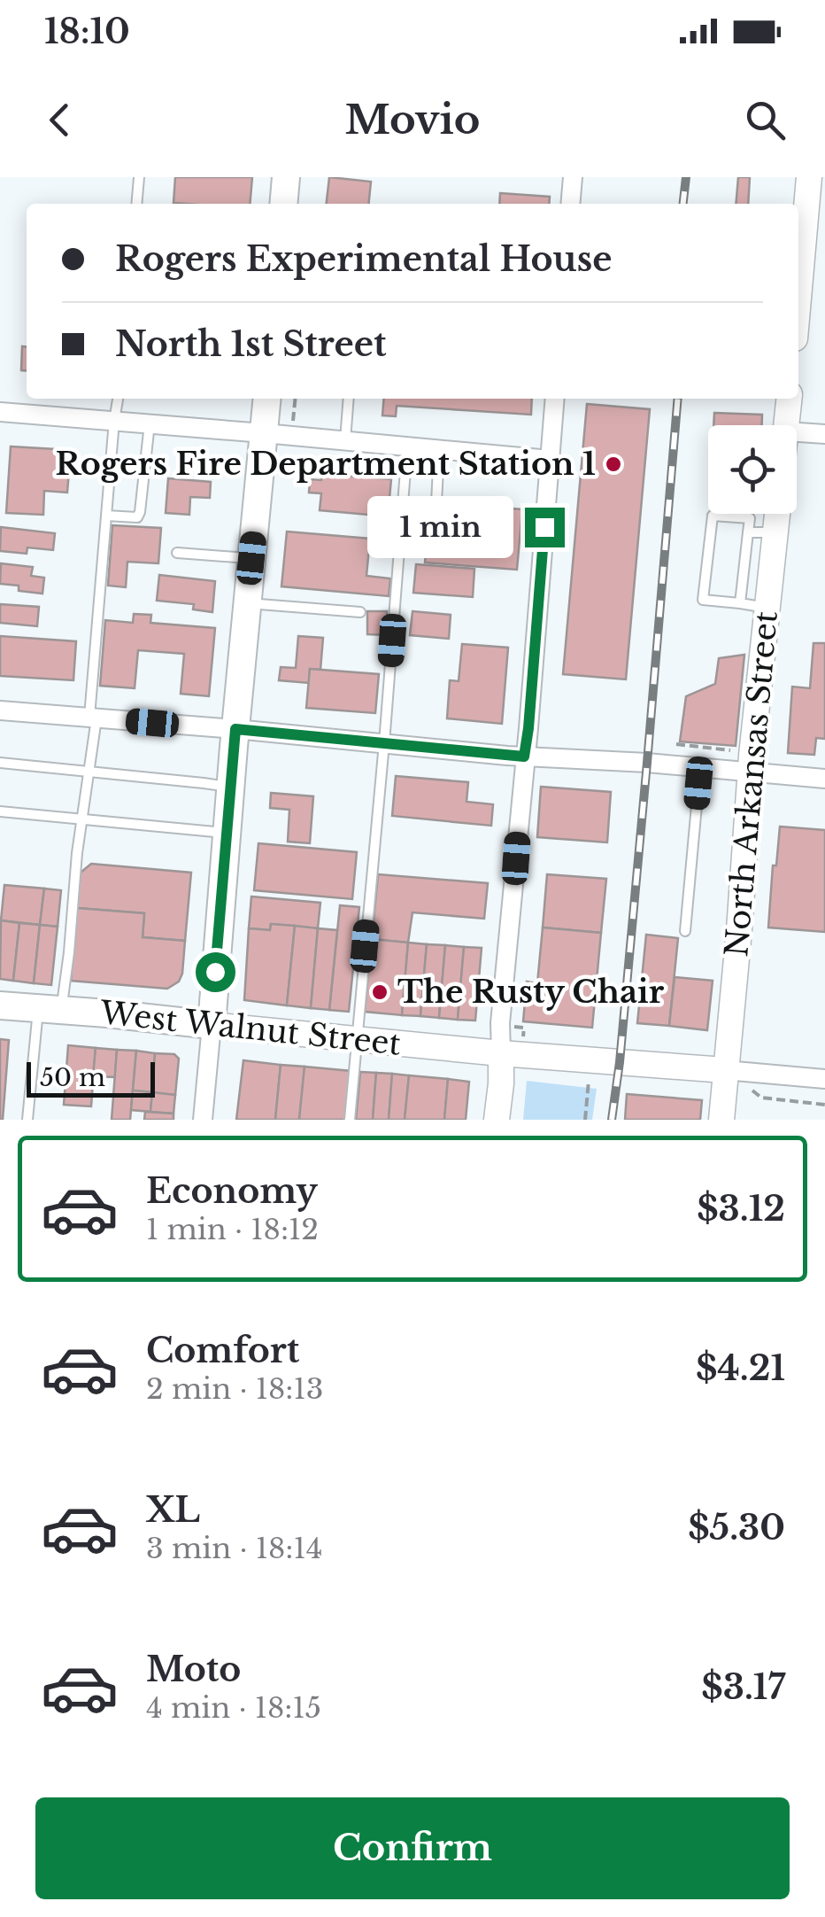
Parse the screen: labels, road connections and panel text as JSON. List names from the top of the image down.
{
  "streets": {
    "main road": ["West Walnut Street"],
    "street": ["North Arkansas Street"]
  },
  "crossings": [
    ["North Arkansas Street", "West Walnut Street"]
  ],
  "places": ["Rogers Fire Department Station 1", "The Rusty Chair"],
  "scale_bar": "50 m",
  "page": {
    "status": "18:10",
    "header": "Movio",
    "banner": ["Rogers Experimental House", "North 1st Street"],
    "bubble": "1 min",
    "scale": "50 m",
    "list": [
      {
        "name": "Economy",
        "note": "1 min · 18:12",
        "value": "$3.12"
      },
      {
        "name": "Comfort",
        "note": "2 min · 18:13",
        "value": "$4.21"
      },
      {
        "name": "XL",
        "note": "3 min · 18:14",
        "value": "$5.30"
      },
      {
        "name": "Moto",
        "note": "4 min · 18:15",
        "value": "$3.17"
      }
    ],
    "buttons": "Confirm"
  }
}
